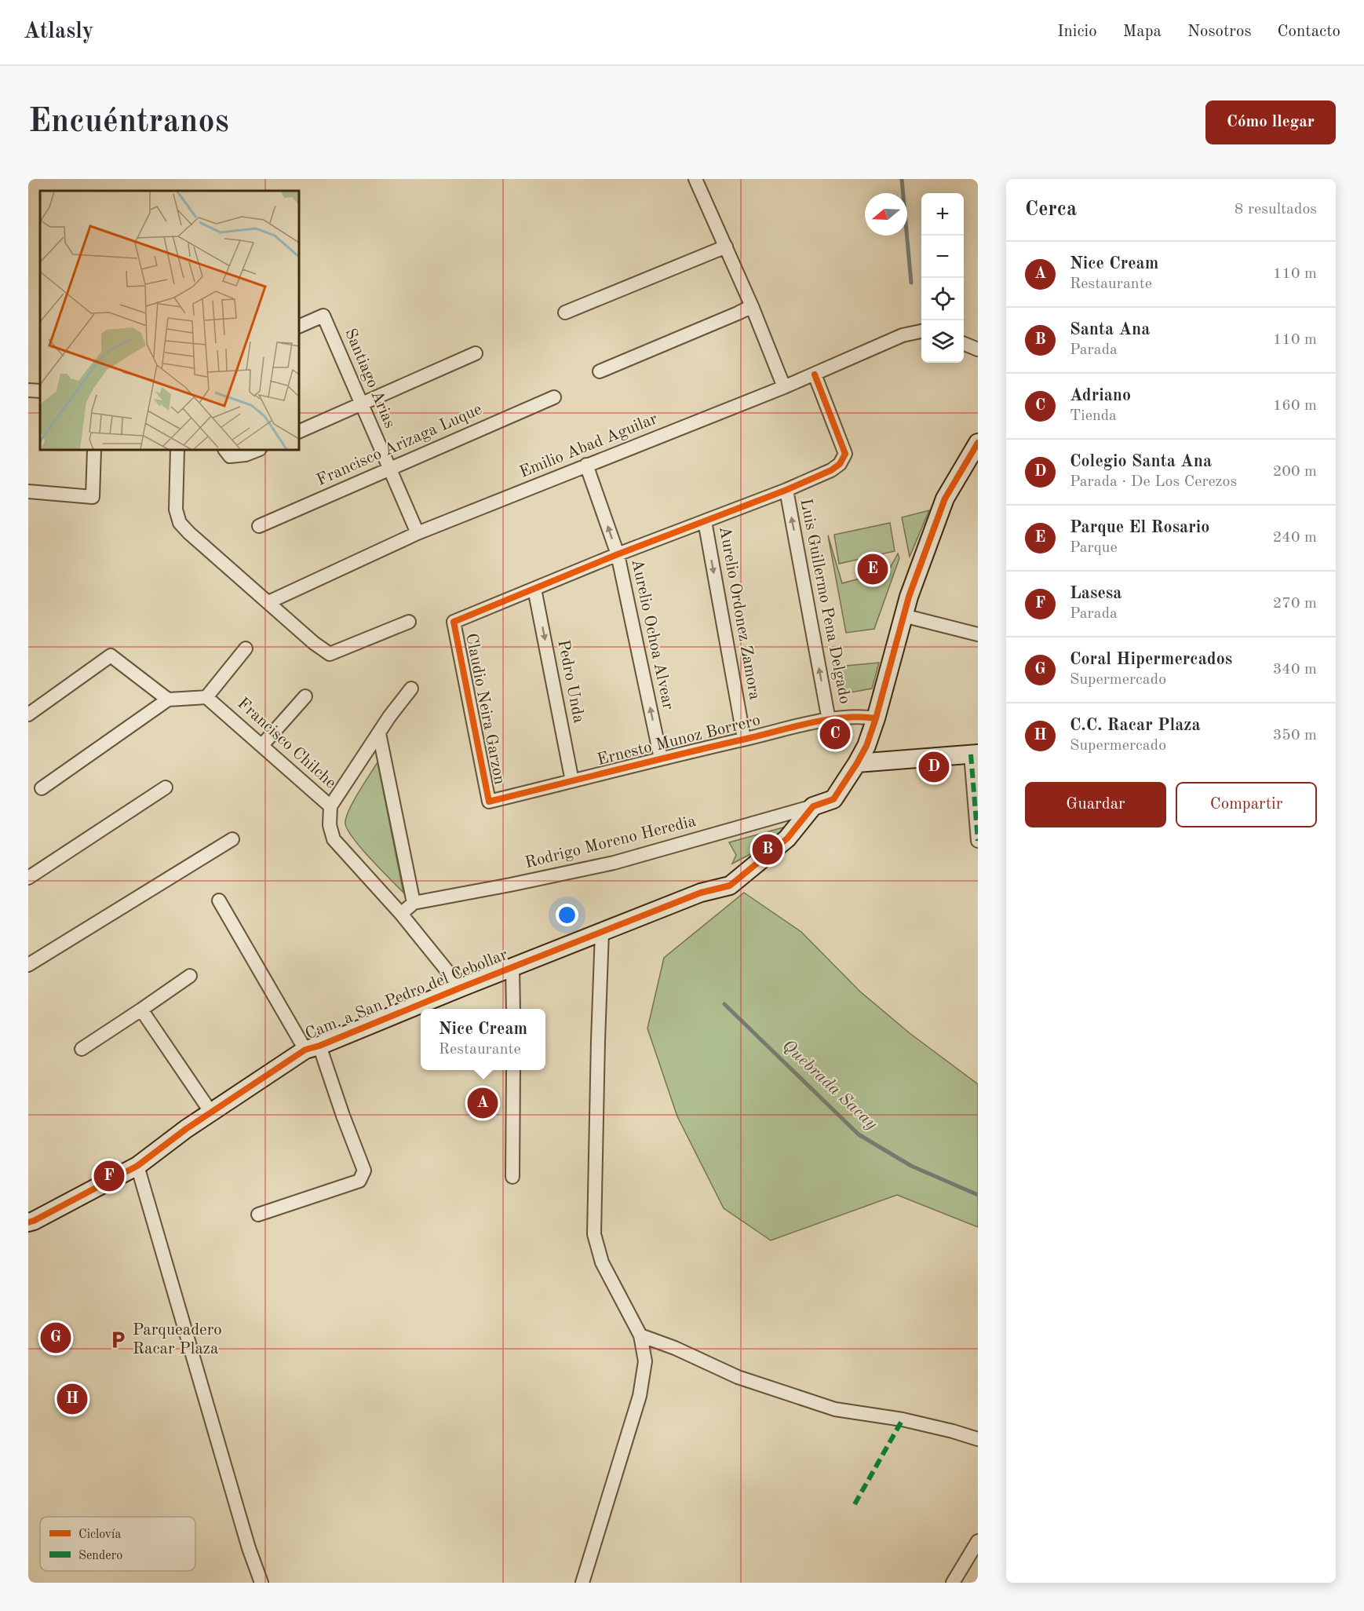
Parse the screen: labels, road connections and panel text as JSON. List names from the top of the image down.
{
  "streets": {
    "street": [
      "Santiago Arias",
      "Francisco Arizaga Luque",
      "Emilio Abad Aguilar",
      "Luis Guillermo Pena Delgado",
      "Aurelio Ordonez Zamora",
      "Aurelio Ochoa Alvear",
      "Pedro Unda",
      "Claudio Neira Garzon",
      "Ernesto Munoz Borrero",
      "Francisco Chilche",
      "Rodrigo Moreno Heredia",
      "Cam. a San Pedro del Cebollar"
    ]
  },
  "crossings": [
    ["Santiago Arias", "Francisco Arizaga Luque"],
    ["Santiago Arias", "Emilio Abad Aguilar"],
    ["Emilio Abad Aguilar", "Aurelio Ochoa Alvear"],
    ["Luis Guillermo Pena Delgado", "Ernesto Munoz Borrero"],
    ["Aurelio Ordonez Zamora", "Ernesto Munoz Borrero"],
    ["Aurelio Ochoa Alvear", "Ernesto Munoz Borrero"],
    ["Pedro Unda", "Claudio Neira Garzon"],
    ["Pedro Unda", "Ernesto Munoz Borrero"],
    ["Claudio Neira Garzon", "Ernesto Munoz Borrero"],
    ["Ernesto Munoz Borrero", "Cam. a San Pedro del Cebollar"],
    ["Francisco Chilche", "Cam. a San Pedro del Cebollar"],
    ["Rodrigo Moreno Heredia", "Cam. a San Pedro del Cebollar"]
  ],
  "one_way": [
    "Luis Guillermo Pena Delgado",
    "Aurelio Ordonez Zamora",
    "Aurelio Ochoa Alvear",
    "Pedro Unda"
  ],
  "water": ["Quebrada Sacay"],
  "places": {
    "parking": ["Parqueadero Racar Plaza"]
  },
  "legend": ["Ciclovía", "Sendero"],
  "north": "left",
  "page": {
    "header": "Atlasly",
    "nav": [
      "Inicio",
      "Mapa",
      "Nosotros",
      "Contacto"
    ],
    "buttons": [
      "Cómo llegar",
      ["Guardar", "Compartir"]
    ],
    "title": "Encuéntranos",
    "heading": ["Cerca", "8 resultados"],
    "map_buttons": ["+", "−"],
    "list": [
      {
        "mark": "A",
        "name": "Nice Cream",
        "note": "Restaurante",
        "value": "110 m"
      },
      {
        "mark": "B",
        "name": "Santa Ana",
        "note": "Parada",
        "value": "110 m"
      },
      {
        "mark": "C",
        "name": "Adriano",
        "note": "Tienda",
        "value": "160 m"
      },
      {
        "mark": "D",
        "name": "Colegio Santa Ana",
        "note": "Parada · De Los Cerezos",
        "value": "200 m"
      },
      {
        "mark": "E",
        "name": "Parque El Rosario",
        "note": "Parque",
        "value": "240 m"
      },
      {
        "mark": "F",
        "name": "Lasesa",
        "note": "Parada",
        "value": "270 m"
      },
      {
        "mark": "G",
        "name": "Coral Hipermercados",
        "note": "Supermercado",
        "value": "340 m"
      },
      {
        "mark": "H",
        "name": "C.C. Racar Plaza",
        "note": "Supermercado",
        "value": "350 m"
      }
    ],
    "pins": [
      "E",
      "C",
      "D",
      "B",
      "A",
      "F",
      "G",
      "H"
    ],
    "popup": ["Nice Cream", "Restaurante"]
  }
}
